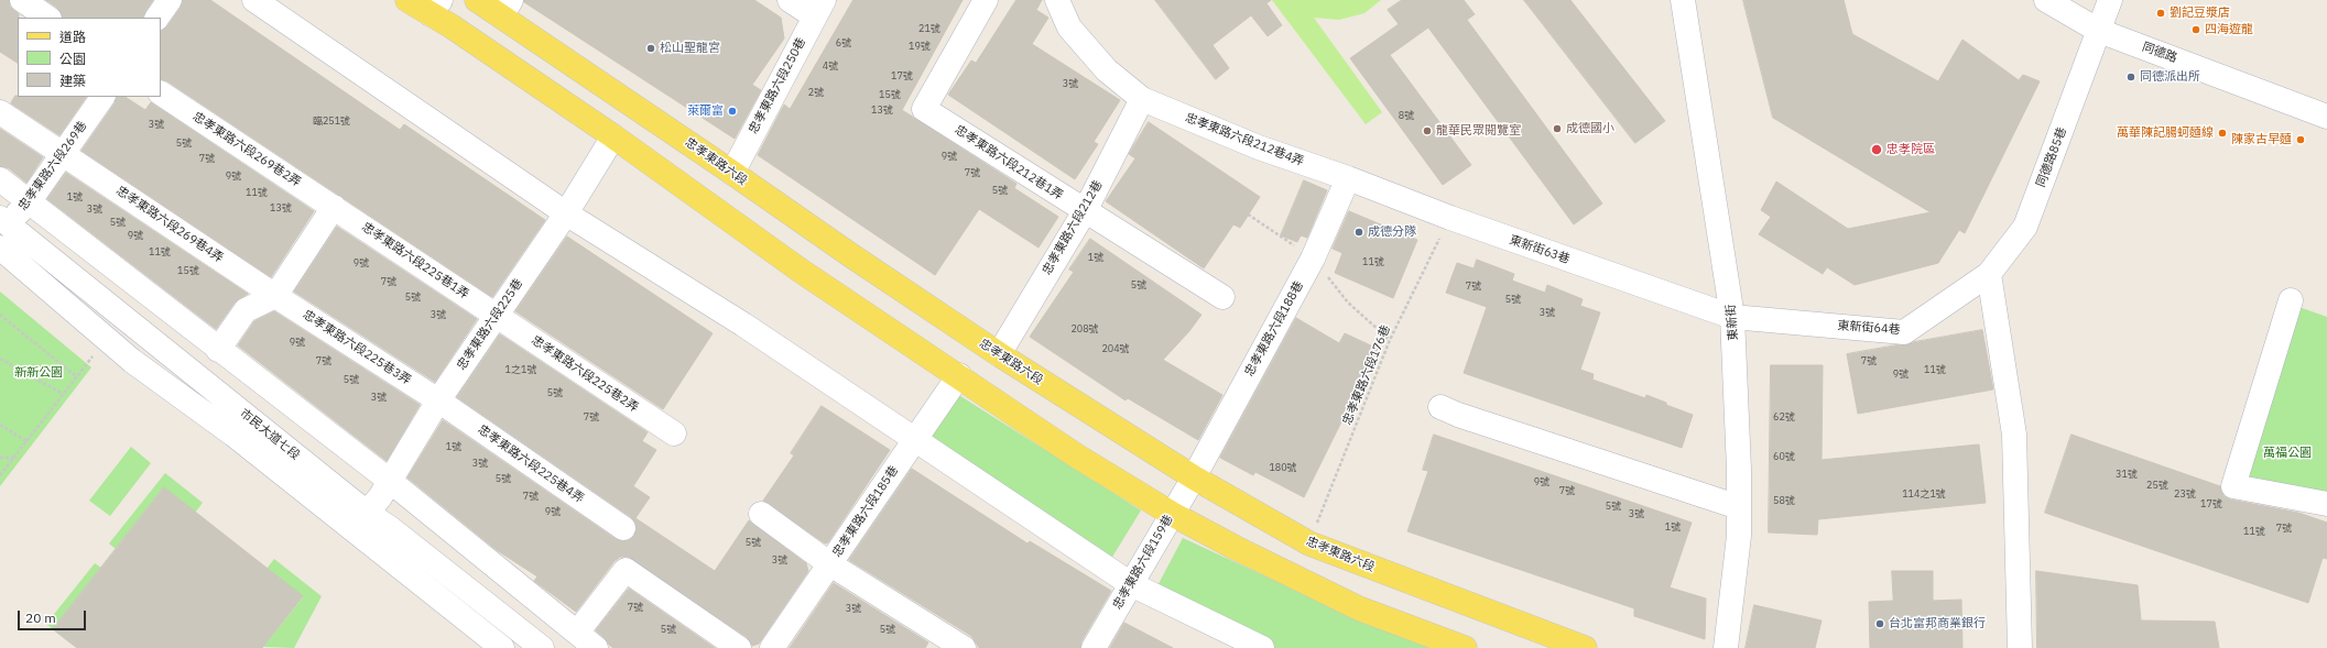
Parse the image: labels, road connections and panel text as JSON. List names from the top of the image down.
{
  "streets": {
    "main road": ["忠孝東路六段"],
    "street": [
      "同德路",
      "忠孝東路六段250巷",
      "忠孝東路六段212巷4弄",
      "忠孝東路六段269巷2弄",
      "同德路85巷",
      "忠孝東路六段212巷1弄",
      "忠孝東路六段269巷",
      "忠孝東路六段269巷4弄",
      "忠孝東路六段212巷",
      "東新街63巷",
      "忠孝東路六段225巷1弄",
      "東新街",
      "忠孝東路六段225巷",
      "東新街64巷",
      "忠孝東路六段188巷",
      "忠孝東路六段225巷3弄",
      "忠孝東路六段225巷2弄",
      "市民大道七段",
      "忠孝東路六段225巷4弄",
      "忠孝東路六段185巷",
      "忠孝東路六段159巷"
    ],
    "path": ["忠孝東路六段176巷"]
  },
  "crossings": [
    ["同德路", "同德路85巷"],
    ["忠孝東路六段250巷", "忠孝東路六段"],
    ["忠孝東路六段212巷4弄", "忠孝東路六段212巷"],
    ["忠孝東路六段212巷4弄", "東新街63巷"],
    ["忠孝東路六段212巷4弄", "忠孝東路六段188巷"],
    ["忠孝東路六段269巷2弄", "忠孝東路六段225巷1弄"],
    ["同德路85巷", "東新街64巷"],
    ["忠孝東路六段", "忠孝東路六段212巷"],
    ["忠孝東路六段", "忠孝東路六段188巷"],
    ["忠孝東路六段", "忠孝東路六段176巷"],
    ["忠孝東路六段", "忠孝東路六段159巷"],
    ["忠孝東路六段212巷1弄", "忠孝東路六段212巷"],
    ["忠孝東路六段269巷", "忠孝東路六段269巷4弄"],
    ["忠孝東路六段269巷", "市民大道七段"],
    ["忠孝東路六段269巷4弄", "忠孝東路六段225巷3弄"],
    ["東新街63巷", "東新街"],
    ["東新街63巷", "東新街64巷"],
    ["東新街63巷", "忠孝東路六段188巷"],
    ["東新街63巷", "忠孝東路六段176巷"],
    ["忠孝東路六段225巷1弄", "忠孝東路六段225巷"],
    ["忠孝東路六段225巷1弄", "忠孝東路六段225巷2弄"],
    ["東新街", "東新街64巷"],
    ["忠孝東路六段225巷", "忠孝東路六段225巷3弄"],
    ["忠孝東路六段225巷", "忠孝東路六段225巷2弄"],
    ["忠孝東路六段225巷", "市民大道七段"],
    ["忠孝東路六段225巷", "忠孝東路六段225巷4弄"],
    ["忠孝東路六段188巷", "忠孝東路六段159巷"],
    ["忠孝東路六段225巷3弄", "忠孝東路六段225巷4弄"]
  ],
  "parks": ["新新公園", "萬福公園"],
  "places": [
    "劉記豆漿店",
    "四海遊龍",
    "松山聖龍宮",
    "同德派出所",
    "萊爾富",
    "成德國小",
    "龍華民眾閱覽室",
    "萬華陳記腸蚵麵線",
    "陳家古早麵",
    "忠孝院區",
    "成德分隊",
    "台北富邦商業銀行"
  ],
  "house_numbers": [
    "21號",
    "6號",
    "19號",
    "4號",
    "17號",
    "3號",
    "2號",
    "15號",
    "13號",
    "8號",
    "臨251號",
    "3號",
    "5號",
    "9號",
    "7號",
    "7號",
    "9號",
    "5號",
    "11號",
    "1號",
    "13號",
    "3號",
    "5號",
    "9號",
    "11號",
    "1號",
    "11號",
    "9號",
    "15號",
    "7號",
    "5號",
    "7號",
    "5號",
    "5號",
    "3號",
    "3號",
    "208號",
    "9號",
    "204號",
    "7號",
    "7號",
    "1之1號",
    "11號",
    "9號",
    "5號",
    "5號",
    "3號",
    "7號",
    "62號",
    "1號",
    "60號",
    "3號",
    "180號",
    "31號",
    "5號",
    "9號",
    "25號",
    "7號",
    "114之1號",
    "23號",
    "7號",
    "58號",
    "17號",
    "5號",
    "9號",
    "3號",
    "1號",
    "7號",
    "11號",
    "5號",
    "3號",
    "7號",
    "3號",
    "5號",
    "5號"
  ],
  "legend": ["道路", "公園", "建築"],
  "scale_bar": "20 m"
}
